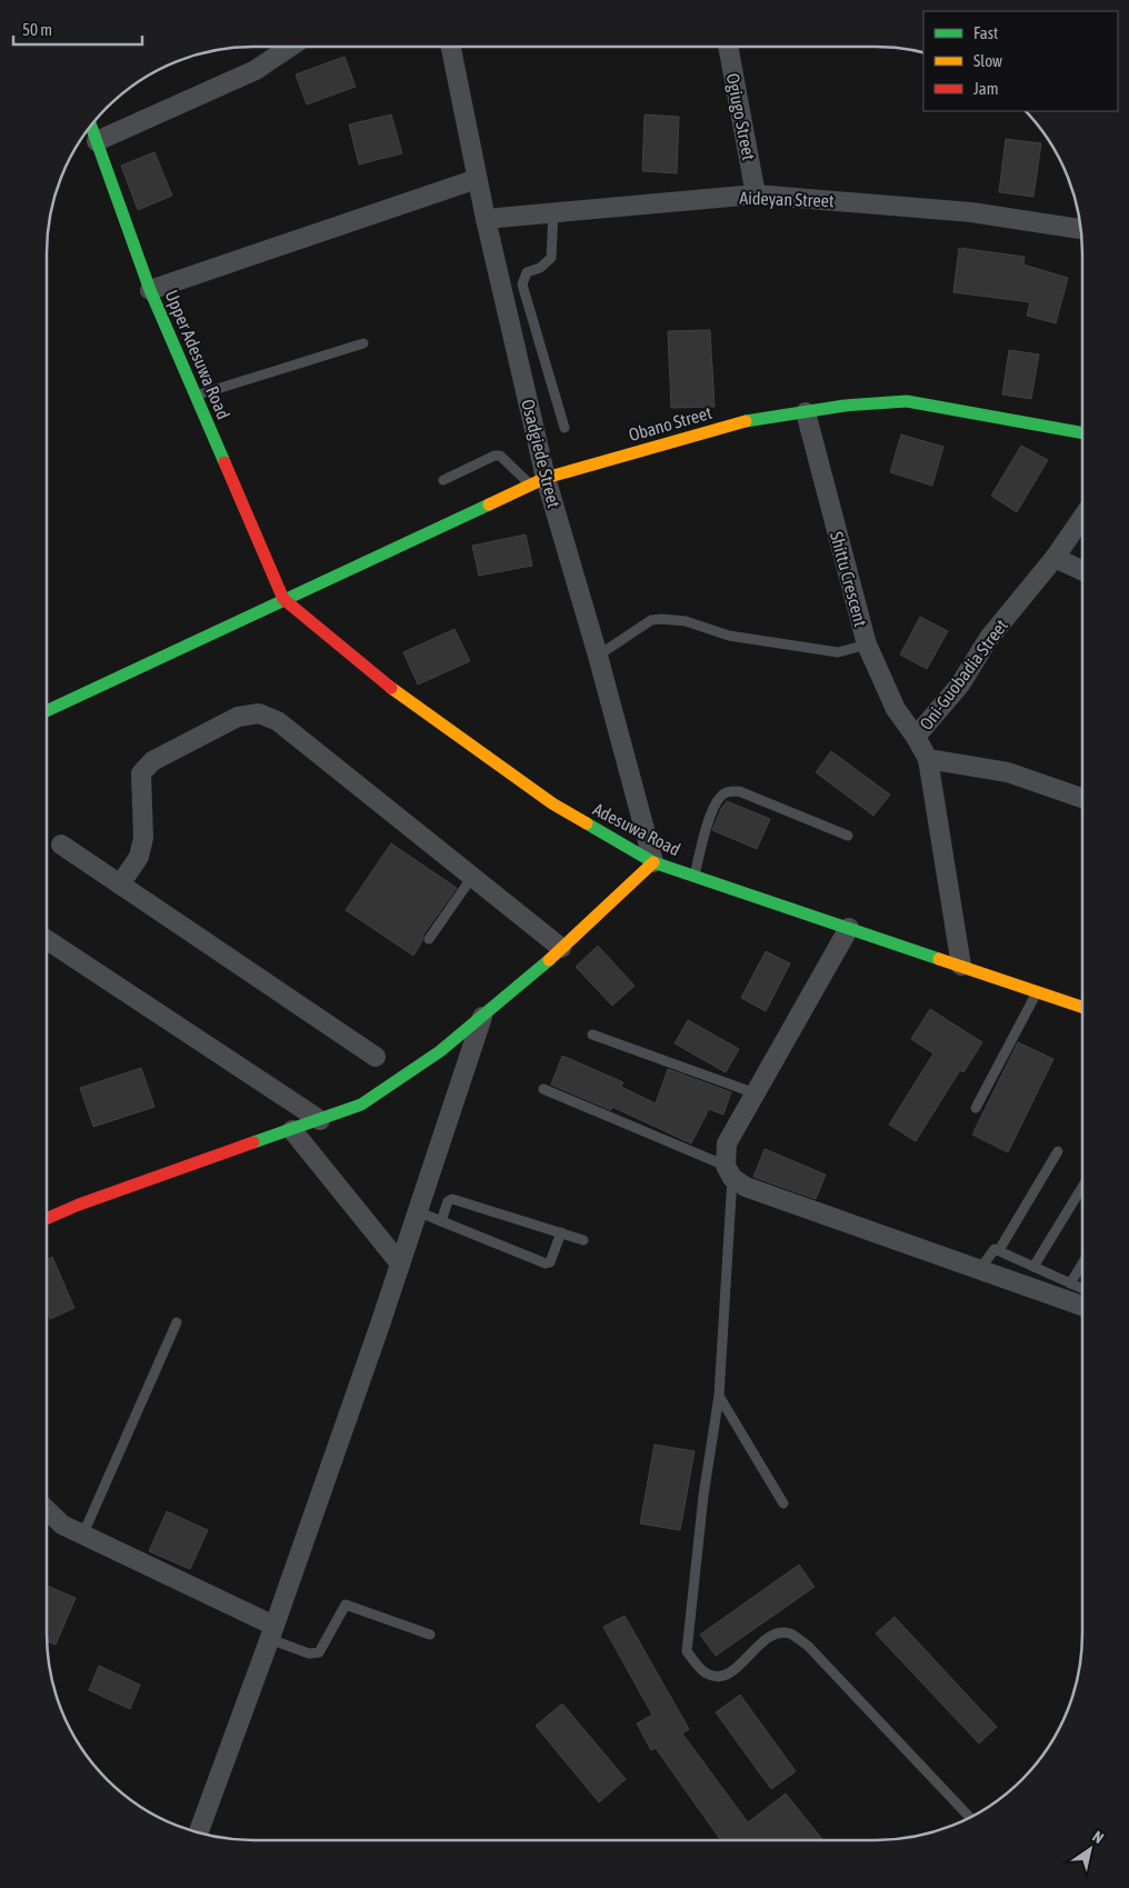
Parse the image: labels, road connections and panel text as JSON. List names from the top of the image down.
{
  "streets": {
    "street": [
      "Ogiugo Street",
      "Aideyan Street",
      "Upper Adesuwa Road",
      "Obano Street",
      "Osadgiede Street",
      "Shittu Crescent",
      "Oni-Guobadia Street",
      "Adesuwa Road"
    ]
  },
  "crossings": [
    ["Ogiugo Street", "Aideyan Street"],
    ["Aideyan Street", "Osadgiede Street"],
    ["Upper Adesuwa Road", "Obano Street"],
    ["Upper Adesuwa Road", "Adesuwa Road"],
    ["Obano Street", "Osadgiede Street"],
    ["Obano Street", "Shittu Crescent"],
    ["Obano Street", "Adesuwa Road"],
    ["Osadgiede Street", "Adesuwa Road"],
    ["Shittu Crescent", "Oni-Guobadia Street"],
    ["Oni-Guobadia Street", "Adesuwa Road"]
  ],
  "legend": ["Fast", "Slow", "Jam"],
  "scale_bar": "50 m",
  "north": "top right"
}
